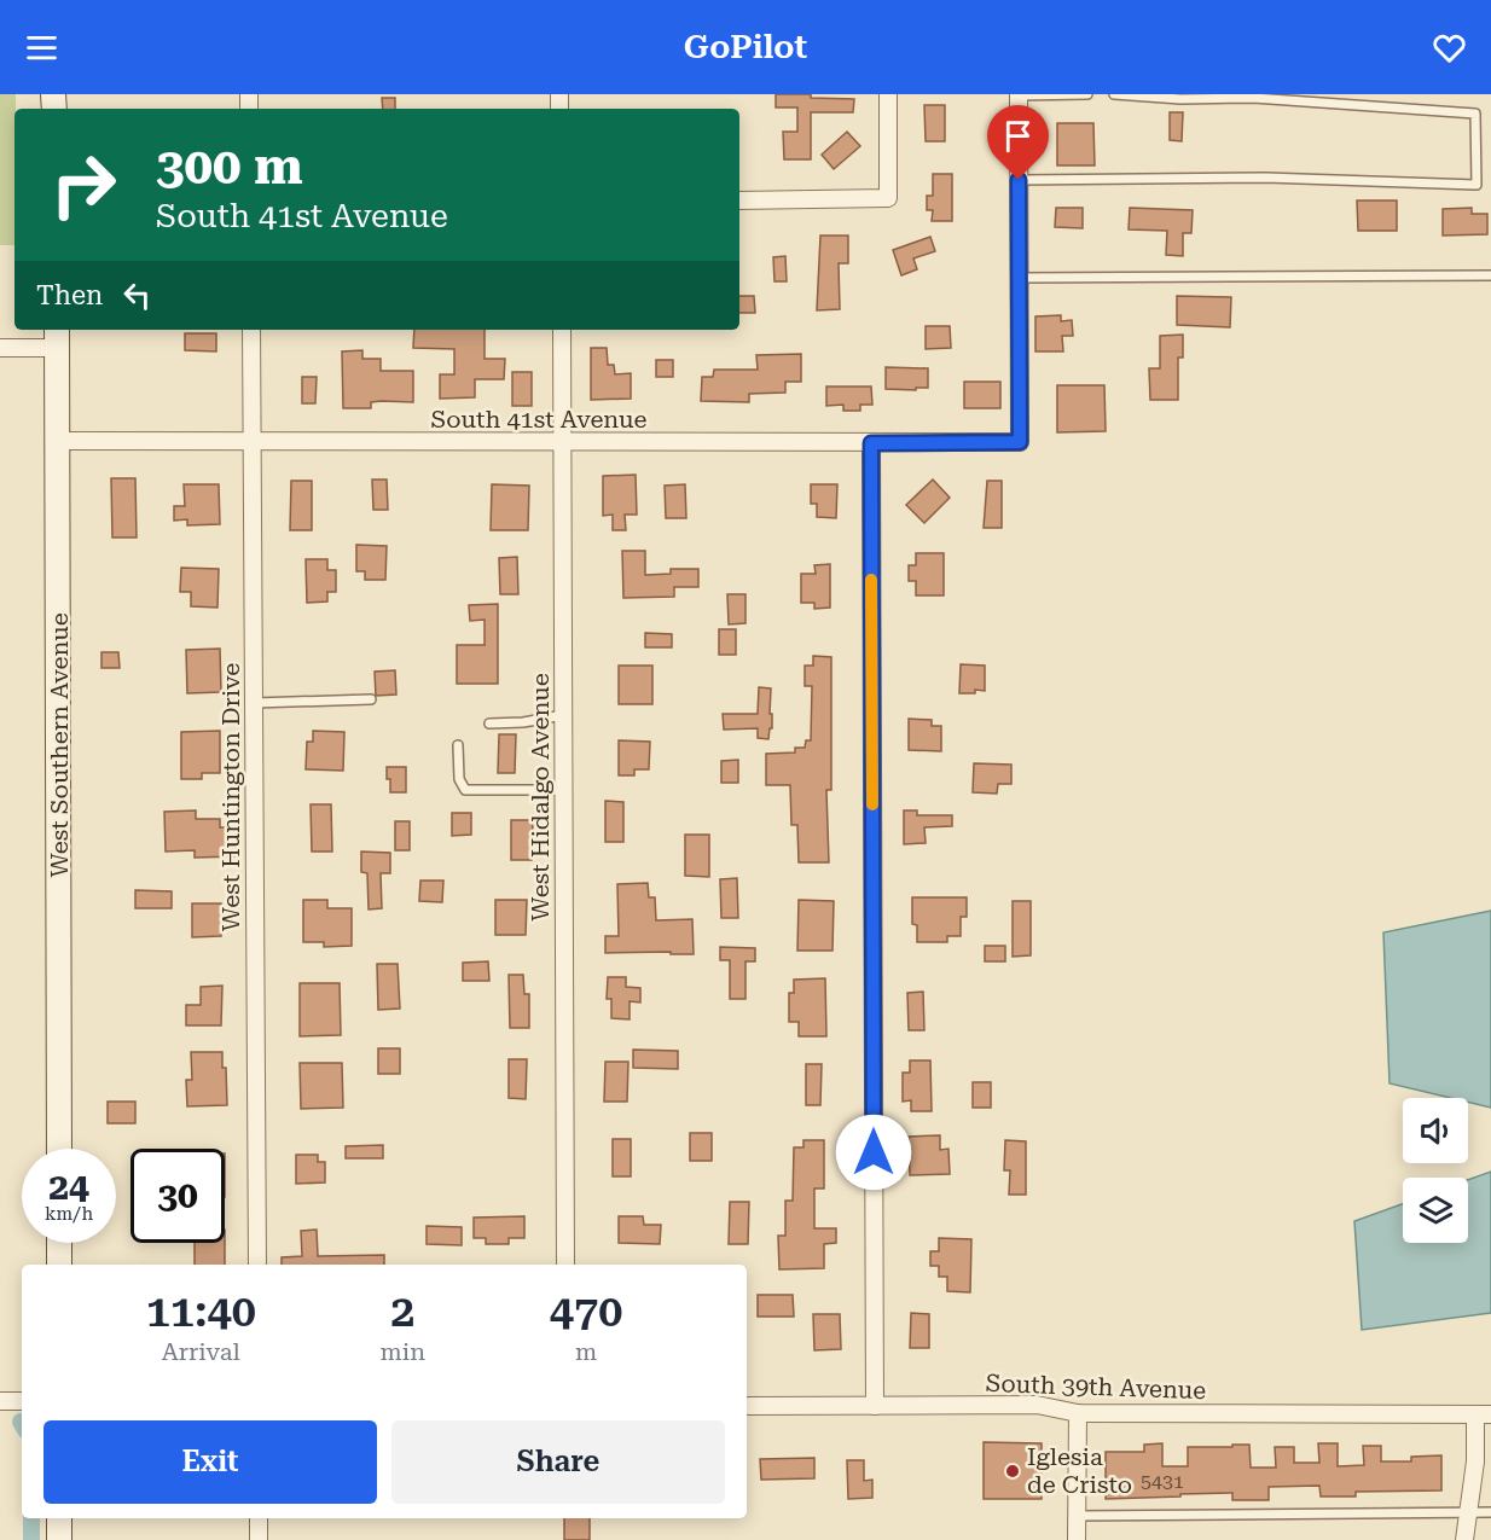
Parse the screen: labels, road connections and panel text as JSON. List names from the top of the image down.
{
  "streets": {
    "main road": ["West Southern Avenue"],
    "street": [
      "South 41st Avenue",
      "West Huntington Drive",
      "West Hidalgo Avenue",
      "South 39th Avenue"
    ]
  },
  "crossings": [
    ["South 41st Avenue", "West Southern Avenue"],
    ["South 41st Avenue", "West Huntington Drive"],
    ["South 41st Avenue", "West Hidalgo Avenue"]
  ],
  "places": ["Iglesia de Cristo"],
  "house_numbers": ["5431"],
  "page": {
    "header": "GoPilot",
    "turn": ["300 m", "South 41st Avenue"],
    "then": "Then",
    "speed": "24 km/h",
    "limit": "30",
    "eta": [
      "11:40",
      "Arrival",
      "2",
      "min",
      "470",
      "m"
    ],
    "buttons": ["Exit", "Share"]
  }
}
